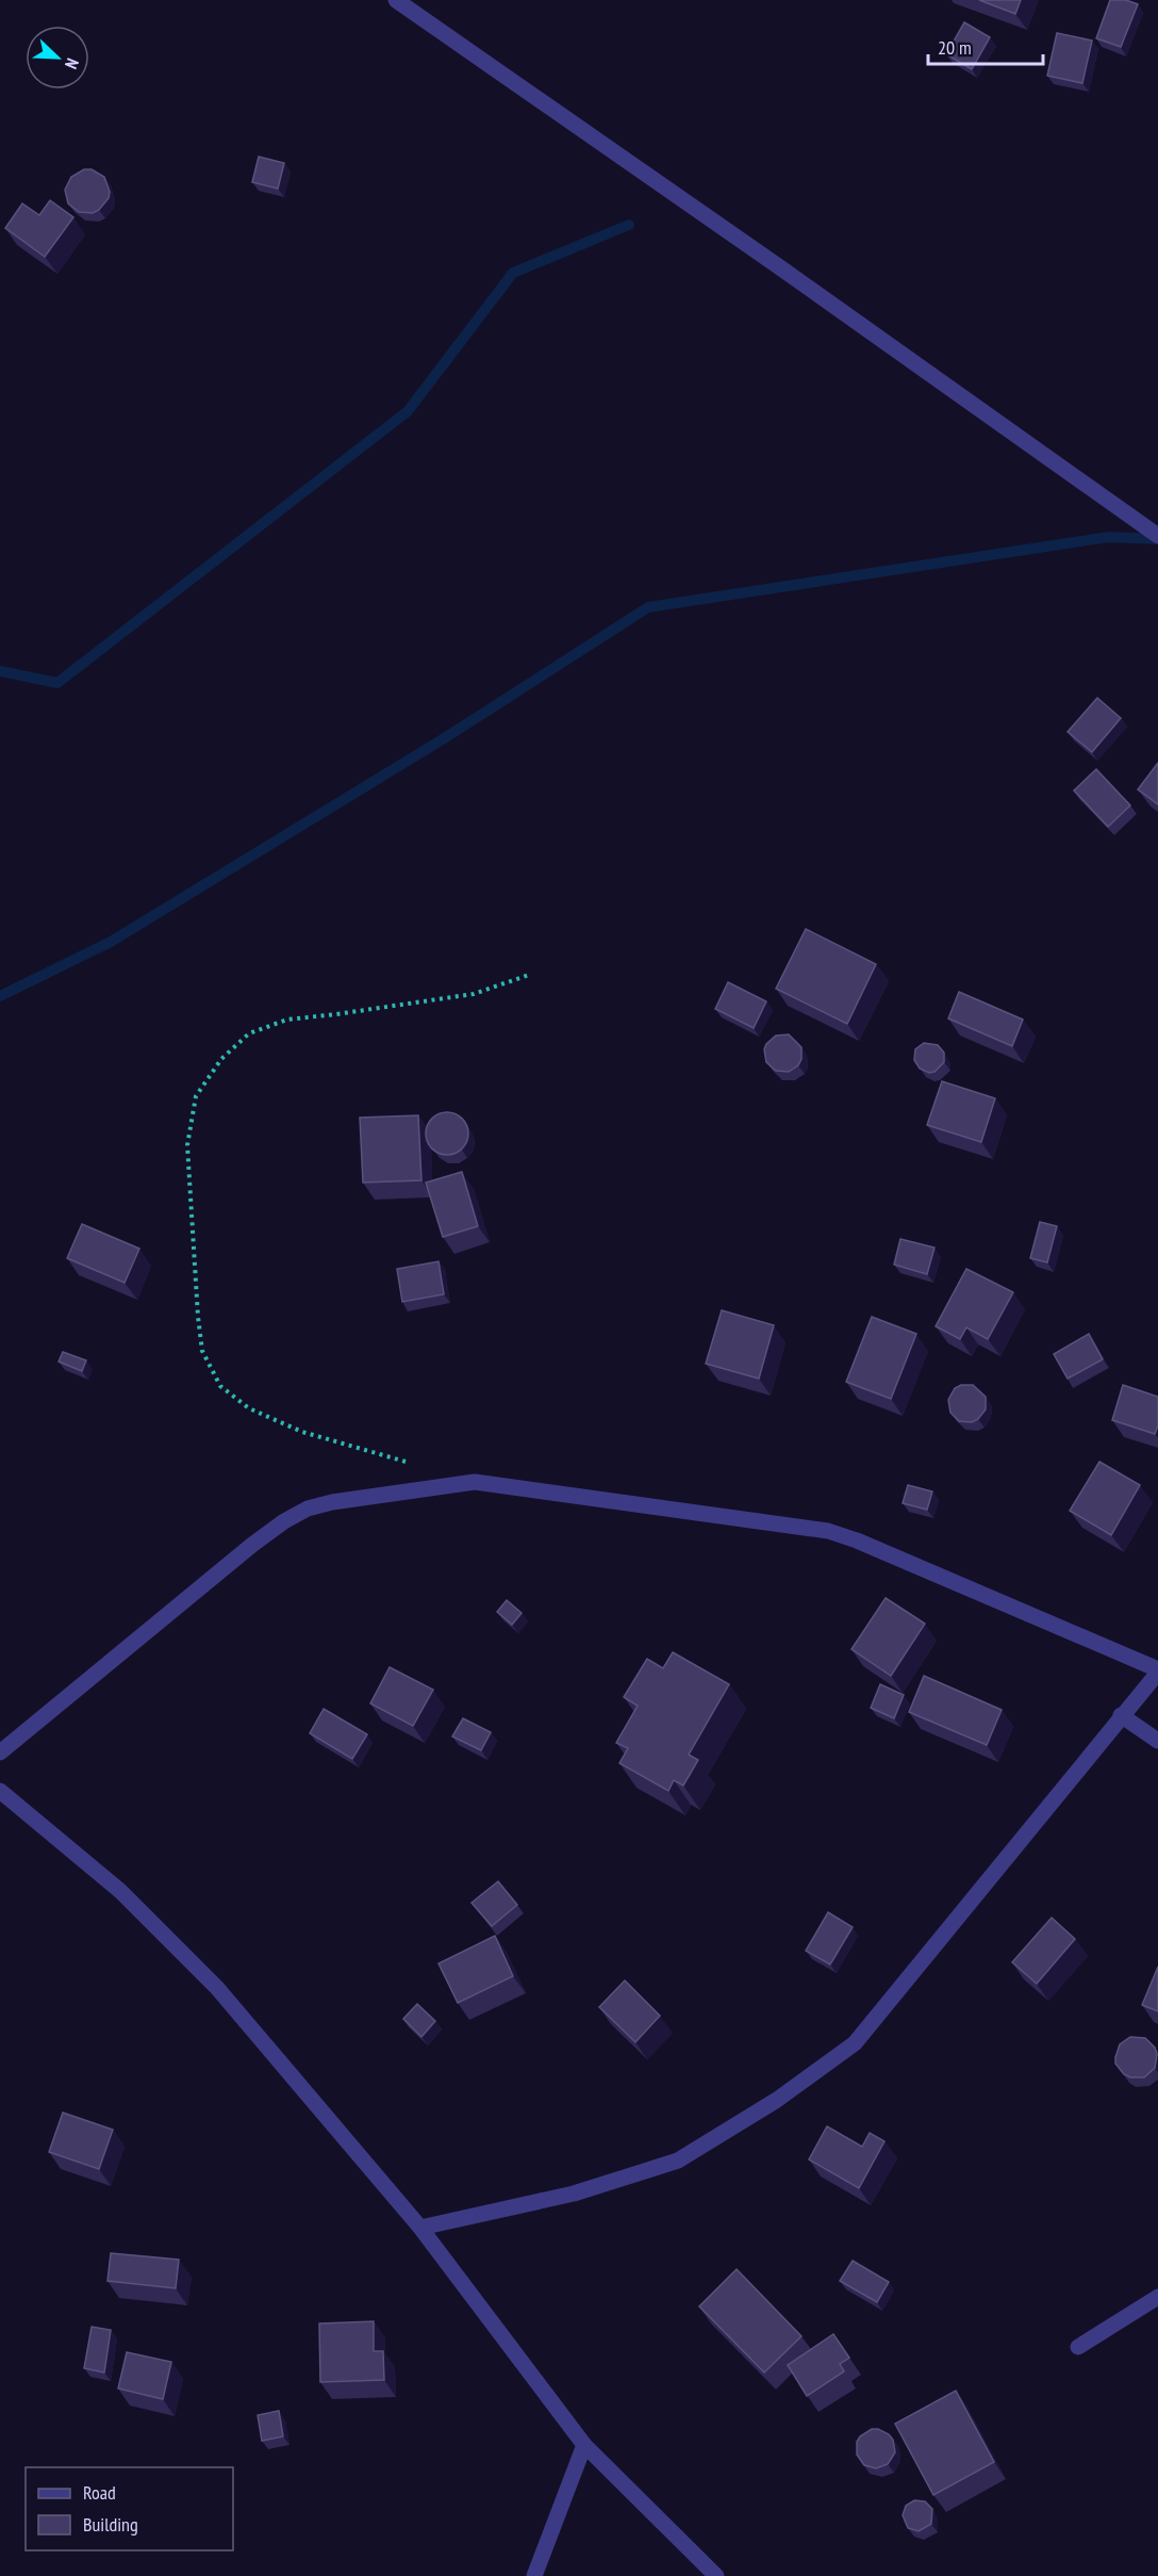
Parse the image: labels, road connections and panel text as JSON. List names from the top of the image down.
{
  "legend": ["Road", "Building"],
  "scale_bar": "20 m",
  "north": "bottom right"
}
